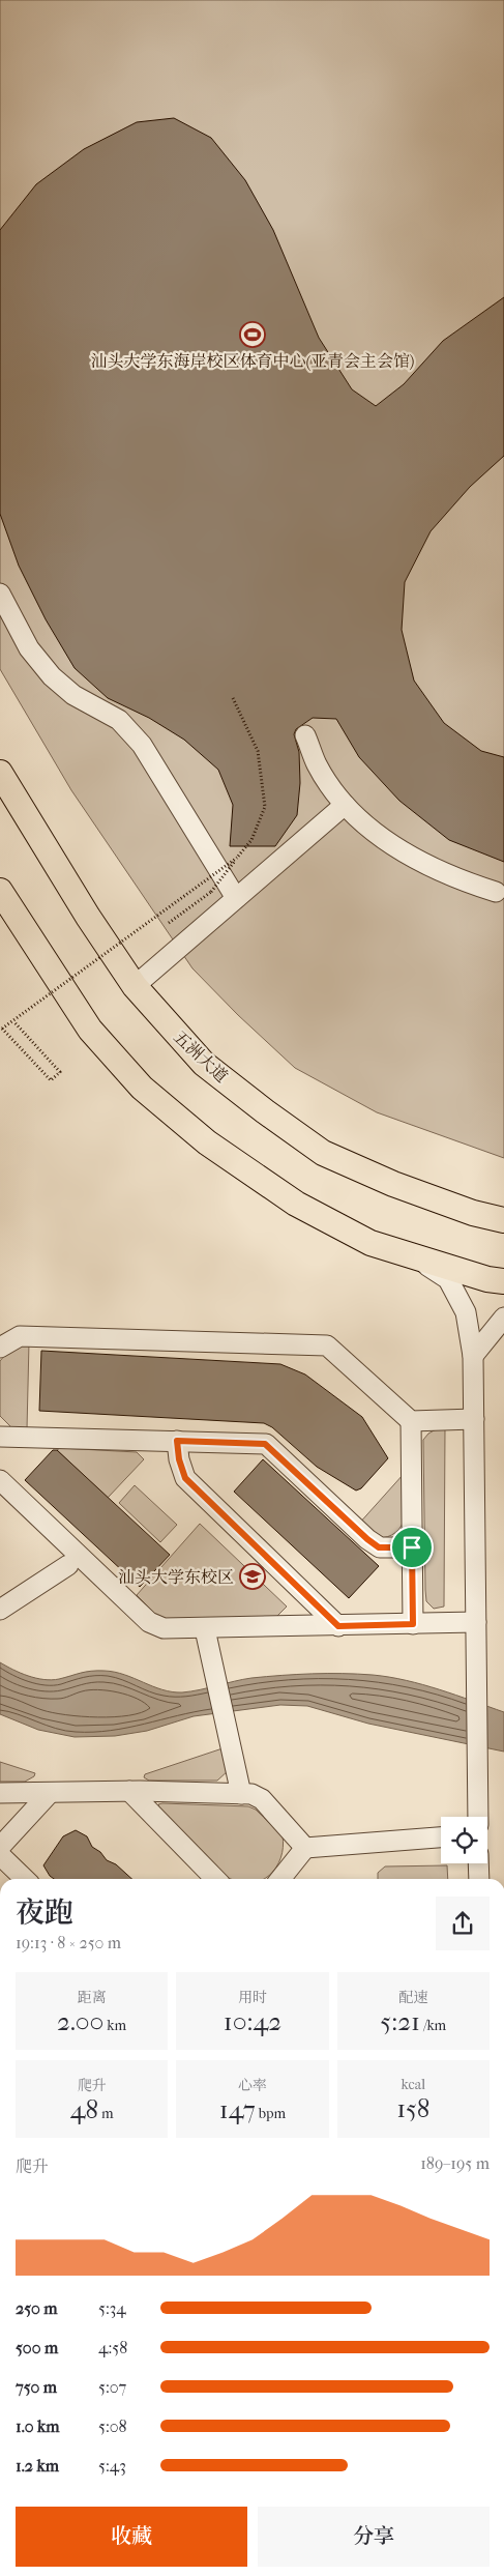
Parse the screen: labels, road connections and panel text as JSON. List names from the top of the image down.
{
  "streets": {
    "main road": ["五洲大道"]
  },
  "places": {
    "sports": ["汕头大学东海岸校区体育中心(亚青会主会馆)"],
    "school or university": ["汕头大学东校区"]
  },
  "page": {
    "heading": ["夜跑", "19:13 · 8 × 250 m"],
    "stats": [
      ["距离", "2.00 km"],
      ["用时", "10:42"],
      ["配速", "5:21 /km"],
      ["爬升", "48 m"],
      ["心率", "147 bpm"],
      ["kcal", "158"]
    ],
    "chart": ["爬升", "189–195 m"],
    "list": [
      {
        "name": "250 m",
        "note": "5:34"
      },
      {
        "name": "500 m",
        "note": "4:58"
      },
      {
        "name": "750 m",
        "note": "5:07"
      },
      {
        "name": "1.0 km",
        "note": "5:08"
      },
      {
        "name": "1.2 km",
        "note": "5:43"
      }
    ],
    "buttons": ["收藏", "分享"]
  }
}
